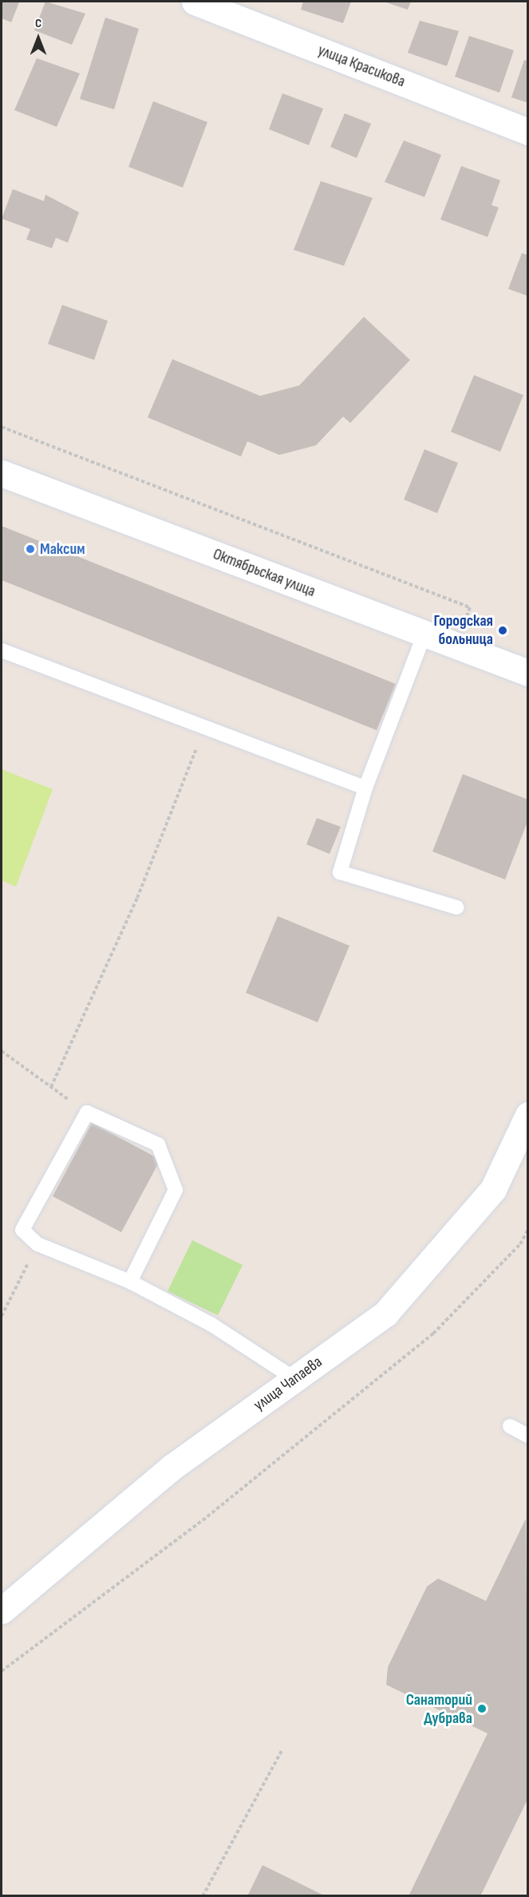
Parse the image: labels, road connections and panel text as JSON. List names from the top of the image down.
{
  "streets": {
    "street": ["улица Красикова", "Октябрьская улица", "улица Чапаева"]
  },
  "places": ["Максим", "Городская больница", "Санаторий Дубрава"],
  "north": "top"
}
